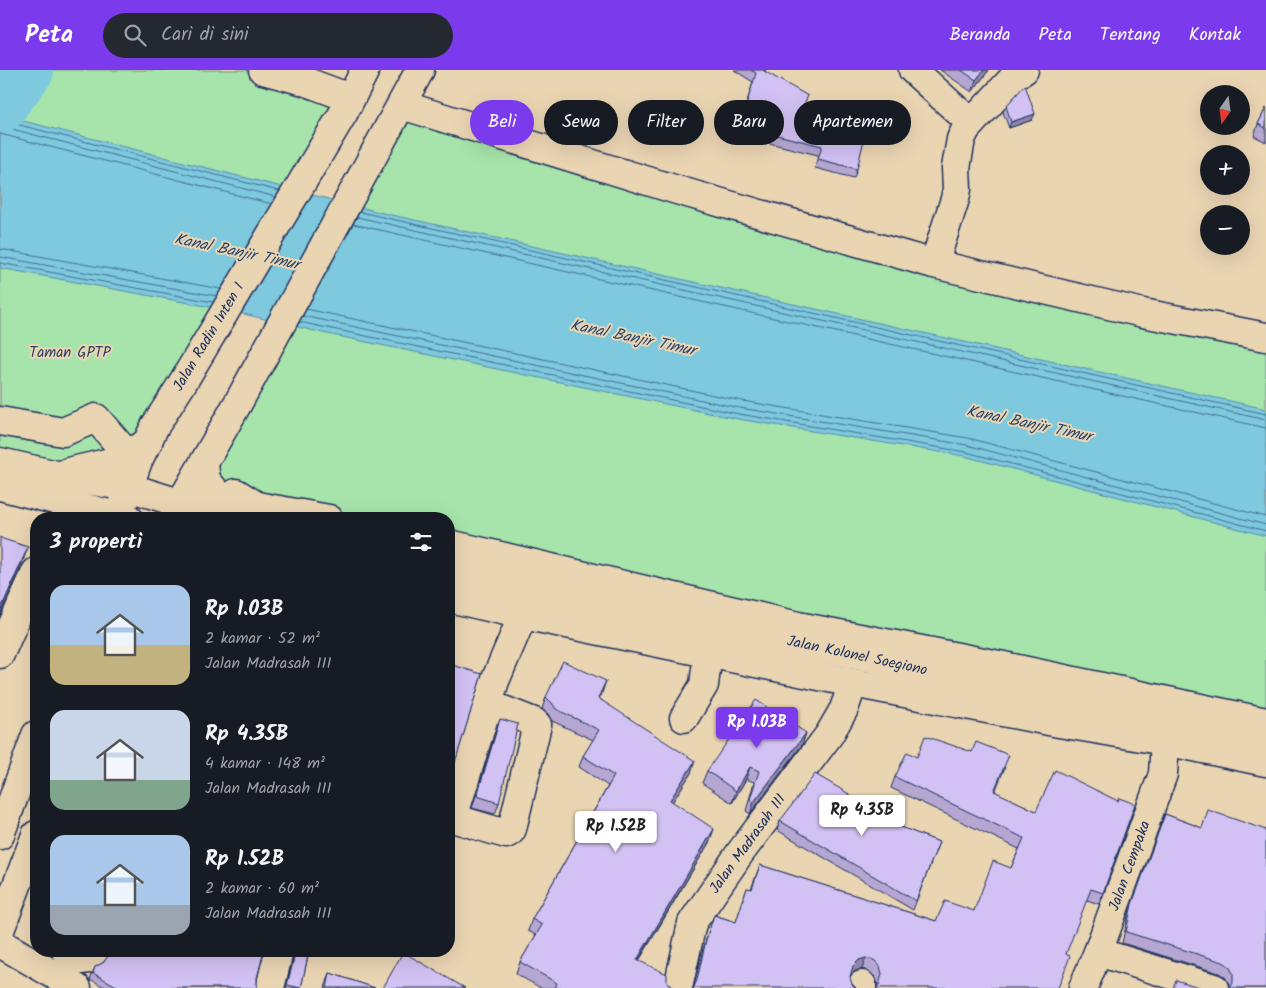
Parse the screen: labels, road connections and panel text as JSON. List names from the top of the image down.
{
  "streets": {
    "main road": [
      "Jalan Radin Inten I",
      "Jalan Kolonel Soegiono",
      "Jalan Madrasah III",
      "Jalan Cempaka"
    ]
  },
  "crossings": [
    ["Jalan Kolonel Soegiono", "Jalan Madrasah III"],
    ["Jalan Kolonel Soegiono", "Jalan Cempaka"]
  ],
  "water": ["Kanal Banjir Timur"],
  "parks": ["Taman GPTP"],
  "north": "bottom",
  "page": {
    "header": "Peta",
    "search": "Cari di sini",
    "nav": [
      "Beranda",
      "Peta",
      "Tentang",
      "Kontak"
    ],
    "map_buttons": ["+", "−"],
    "chip": [
      "Beli",
      "Sewa",
      "Filter",
      "Baru",
      "Apartemen"
    ],
    "heading": "3 properti",
    "list": [
      {
        "name": "Rp 1.03B",
        "note": "2 kamar · 52 m² · Jalan Madrasah III"
      },
      {
        "name": "Rp 4.35B",
        "note": "4 kamar · 148 m² · Jalan Madrasah III"
      },
      {
        "name": "Rp 1.52B",
        "note": "2 kamar · 60 m² · Jalan Madrasah III"
      }
    ],
    "price": ["Rp 1.03B", "Rp 4.35B", "Rp 1.52B"]
  }
}
